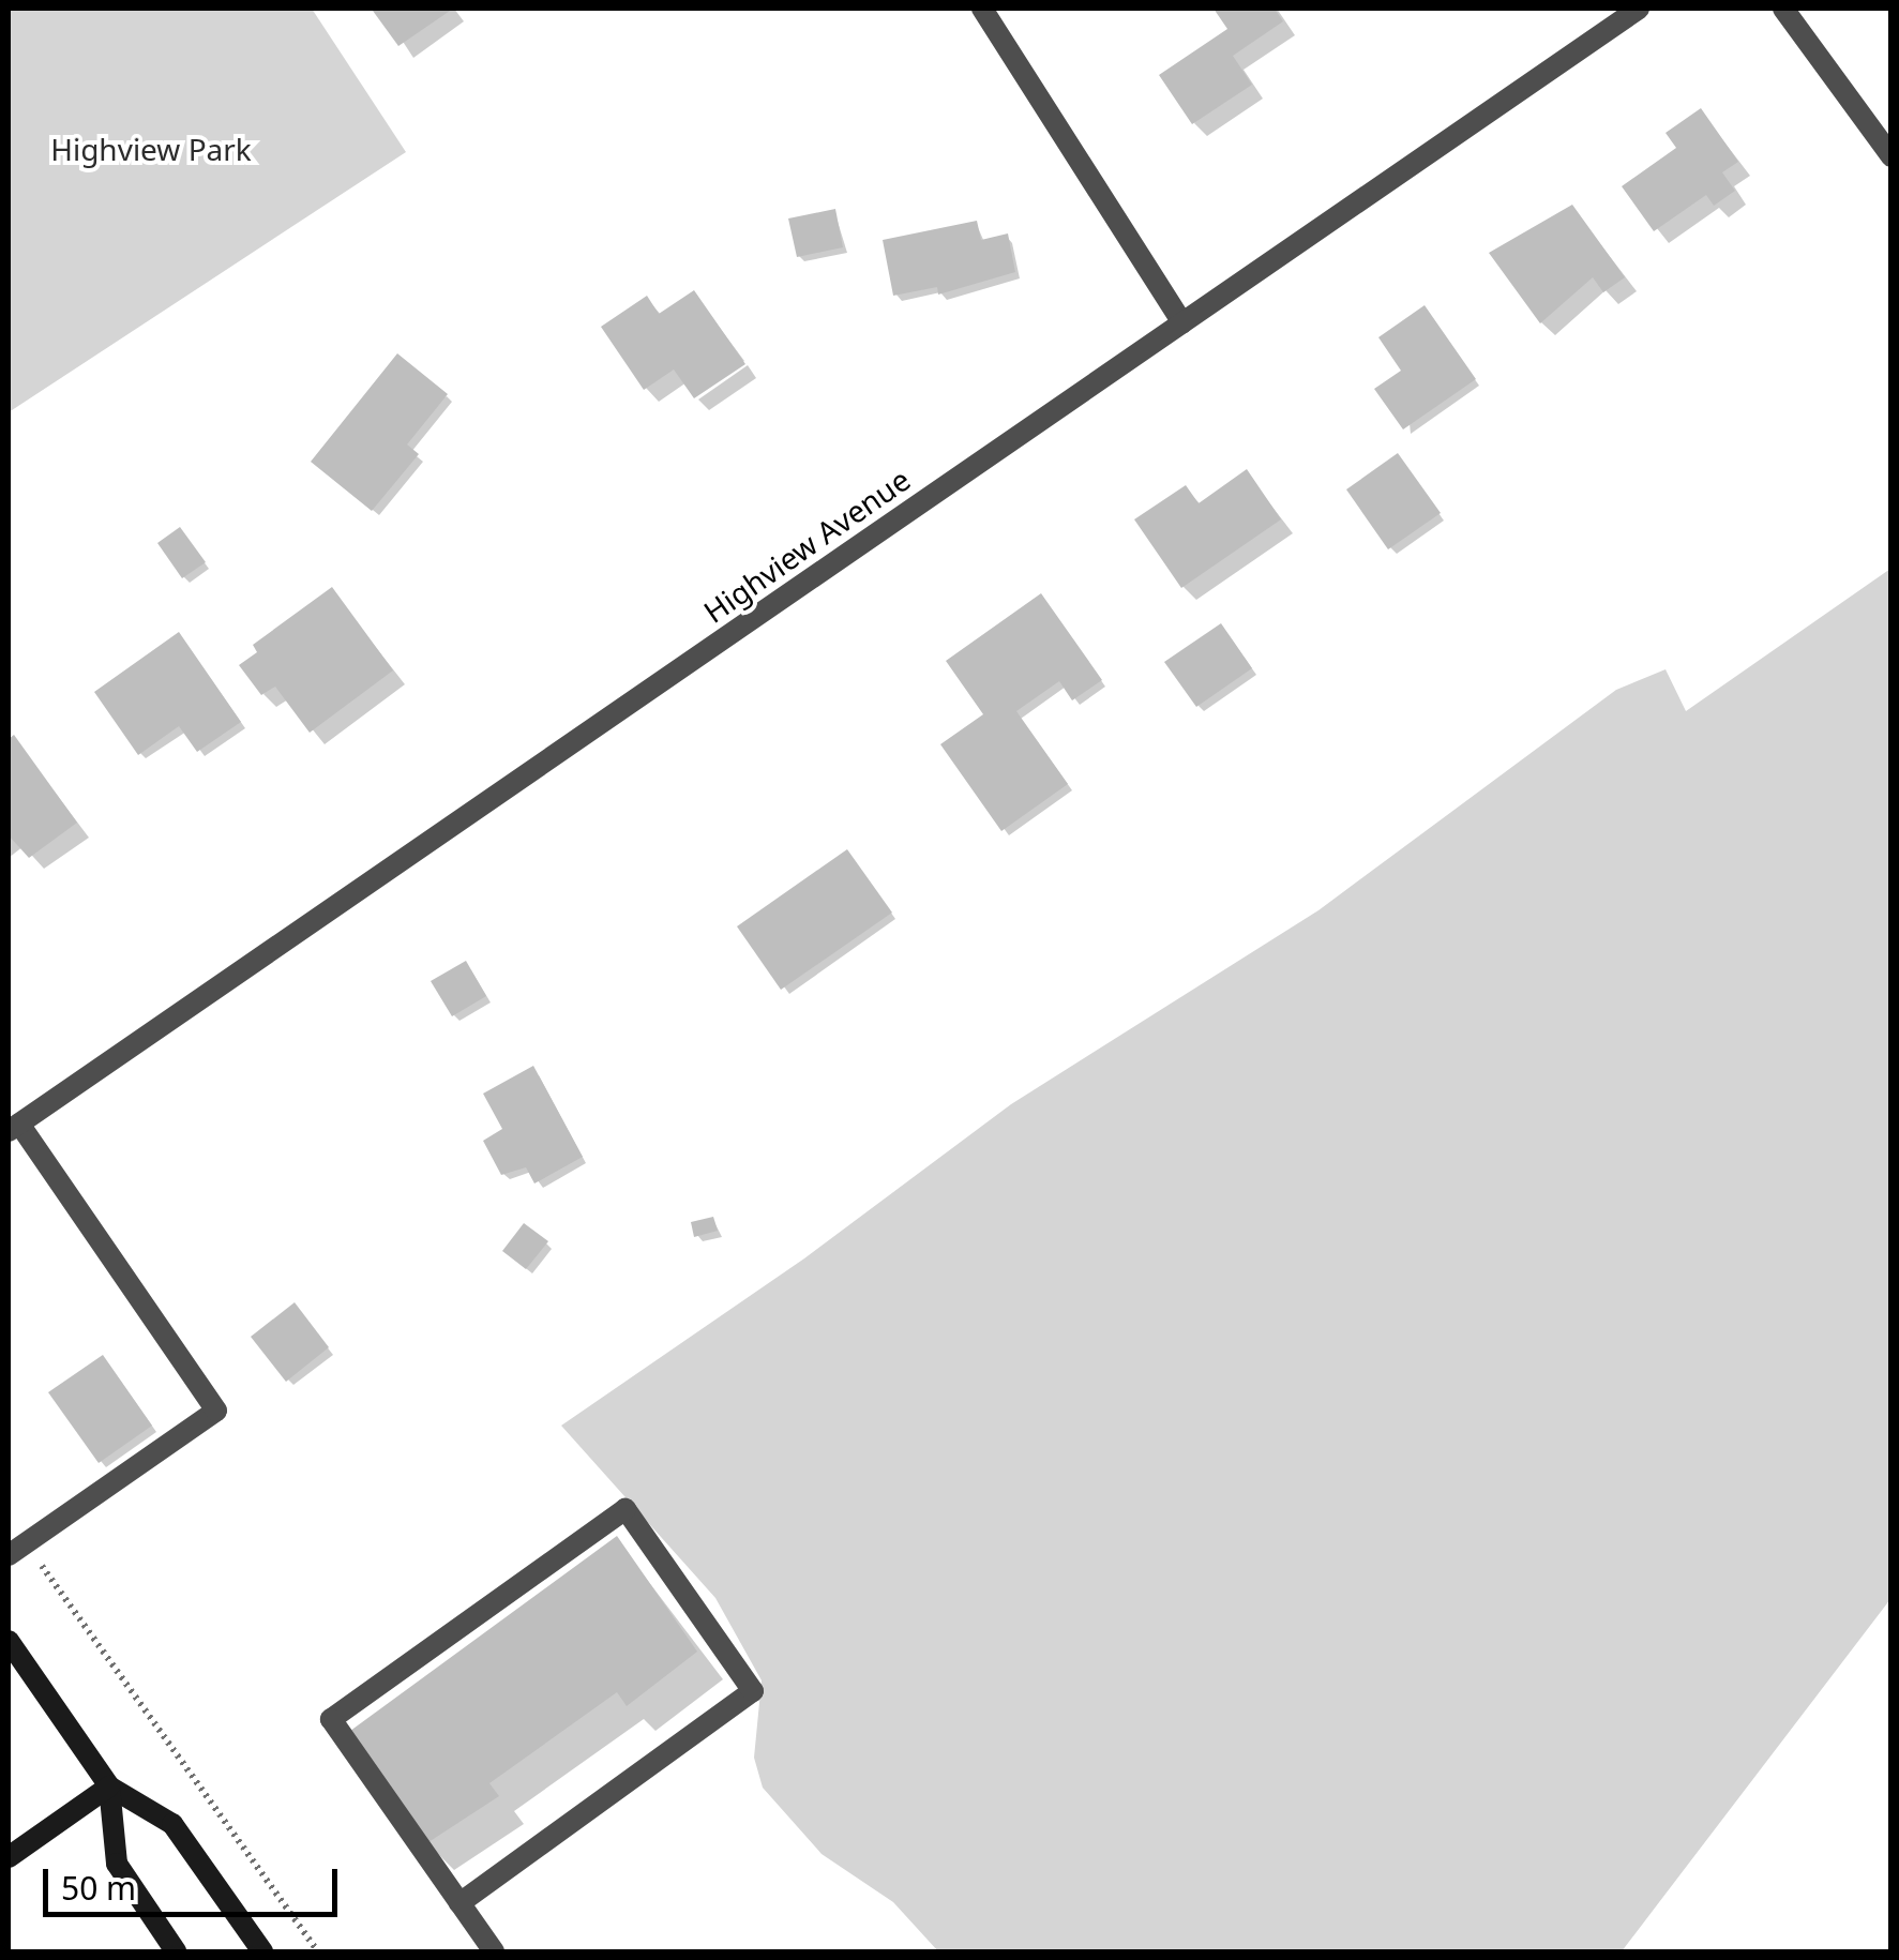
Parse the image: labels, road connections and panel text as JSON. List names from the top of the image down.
{
  "streets": {
    "street": ["Highview Avenue"]
  },
  "parks": ["Highview Park"],
  "scale_bar": "50 m"
}
